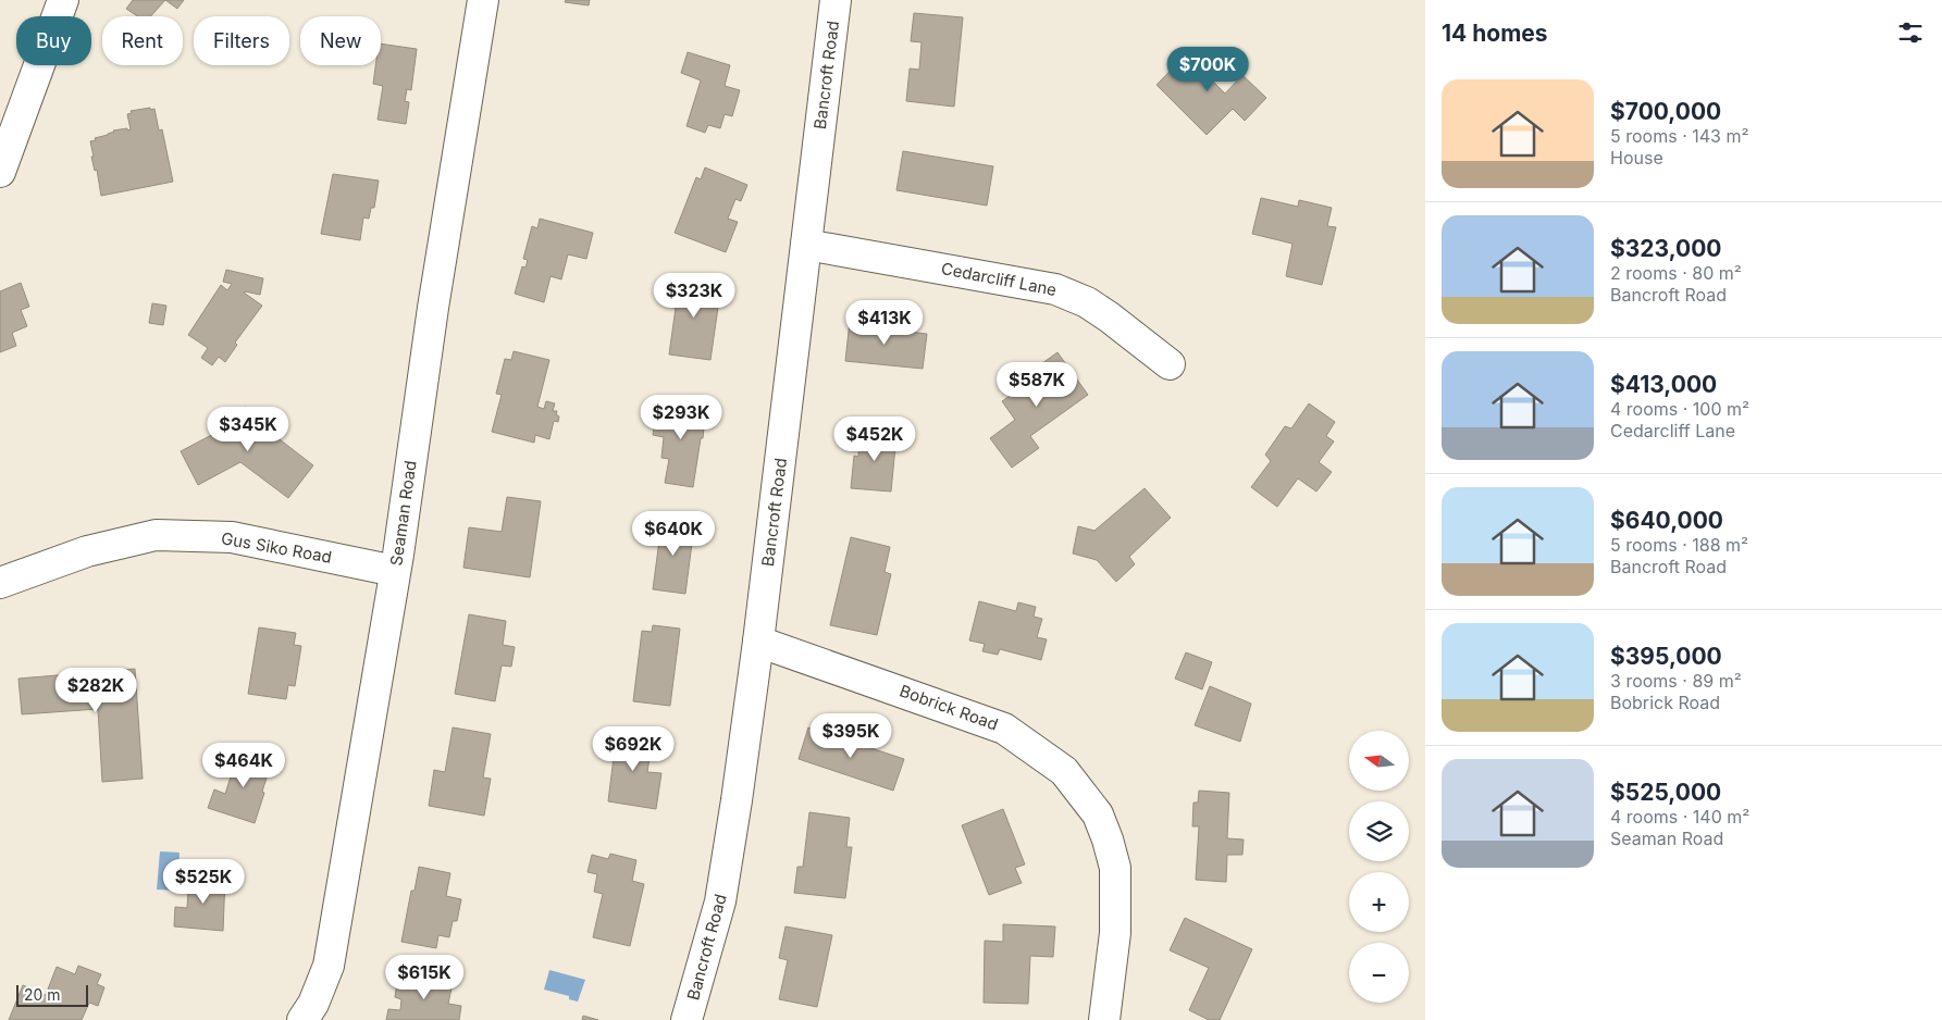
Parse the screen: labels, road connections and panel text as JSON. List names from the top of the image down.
{
  "streets": {
    "street": [
      "Bancroft Road",
      "Cedarcliff Lane",
      "Seaman Road",
      "Gus Siko Road",
      "Bobrick Road"
    ]
  },
  "crossings": [
    ["Bancroft Road", "Cedarcliff Lane"],
    ["Bancroft Road", "Bobrick Road"],
    ["Seaman Road", "Gus Siko Road"]
  ],
  "scale_bar": "20 m",
  "north": "left",
  "page": {
    "heading": "14 homes",
    "chip": [
      "Buy",
      "Rent",
      "Filters",
      "New"
    ],
    "price": [
      "$700K",
      "$323K",
      "$413K",
      "$587K",
      "$293K",
      "$345K",
      "$452K",
      "$640K",
      "$282K",
      "$395K",
      "$692K",
      "$464K",
      "$525K",
      "$615K"
    ],
    "list": [
      {
        "name": "$700,000",
        "note": "5 rooms · 143 m² · House"
      },
      {
        "name": "$323,000",
        "note": "2 rooms · 80 m² · Bancroft Road"
      },
      {
        "name": "$413,000",
        "note": "4 rooms · 100 m² · Cedarcliff Lane"
      },
      {
        "name": "$640,000",
        "note": "5 rooms · 188 m² · Bancroft Road"
      },
      {
        "name": "$395,000",
        "note": "3 rooms · 89 m² · Bobrick Road"
      },
      {
        "name": "$525,000",
        "note": "4 rooms · 140 m² · Seaman Road"
      }
    ],
    "map_buttons": ["+", "−"],
    "scale": "20 m"
  }
}
